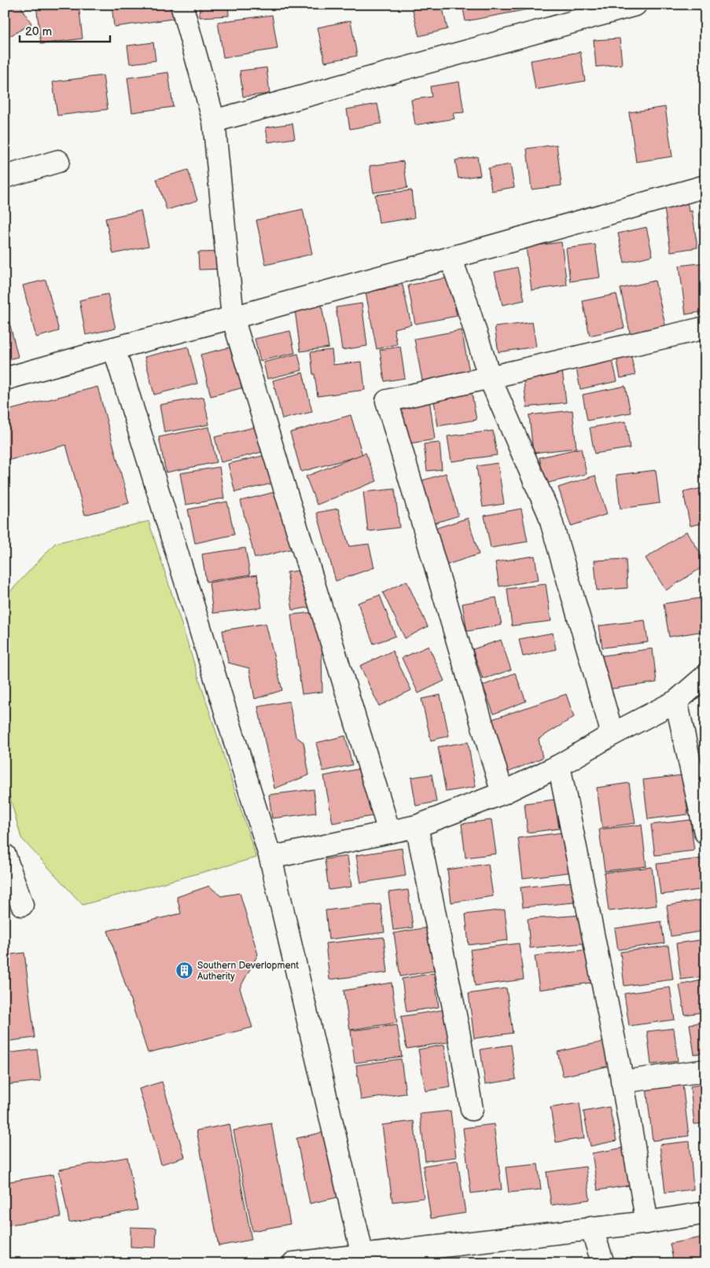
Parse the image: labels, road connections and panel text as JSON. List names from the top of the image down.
{
  "places": {
    "building": ["Southern Deverlopment Autherity"]
  },
  "scale_bar": "20 m"
}
